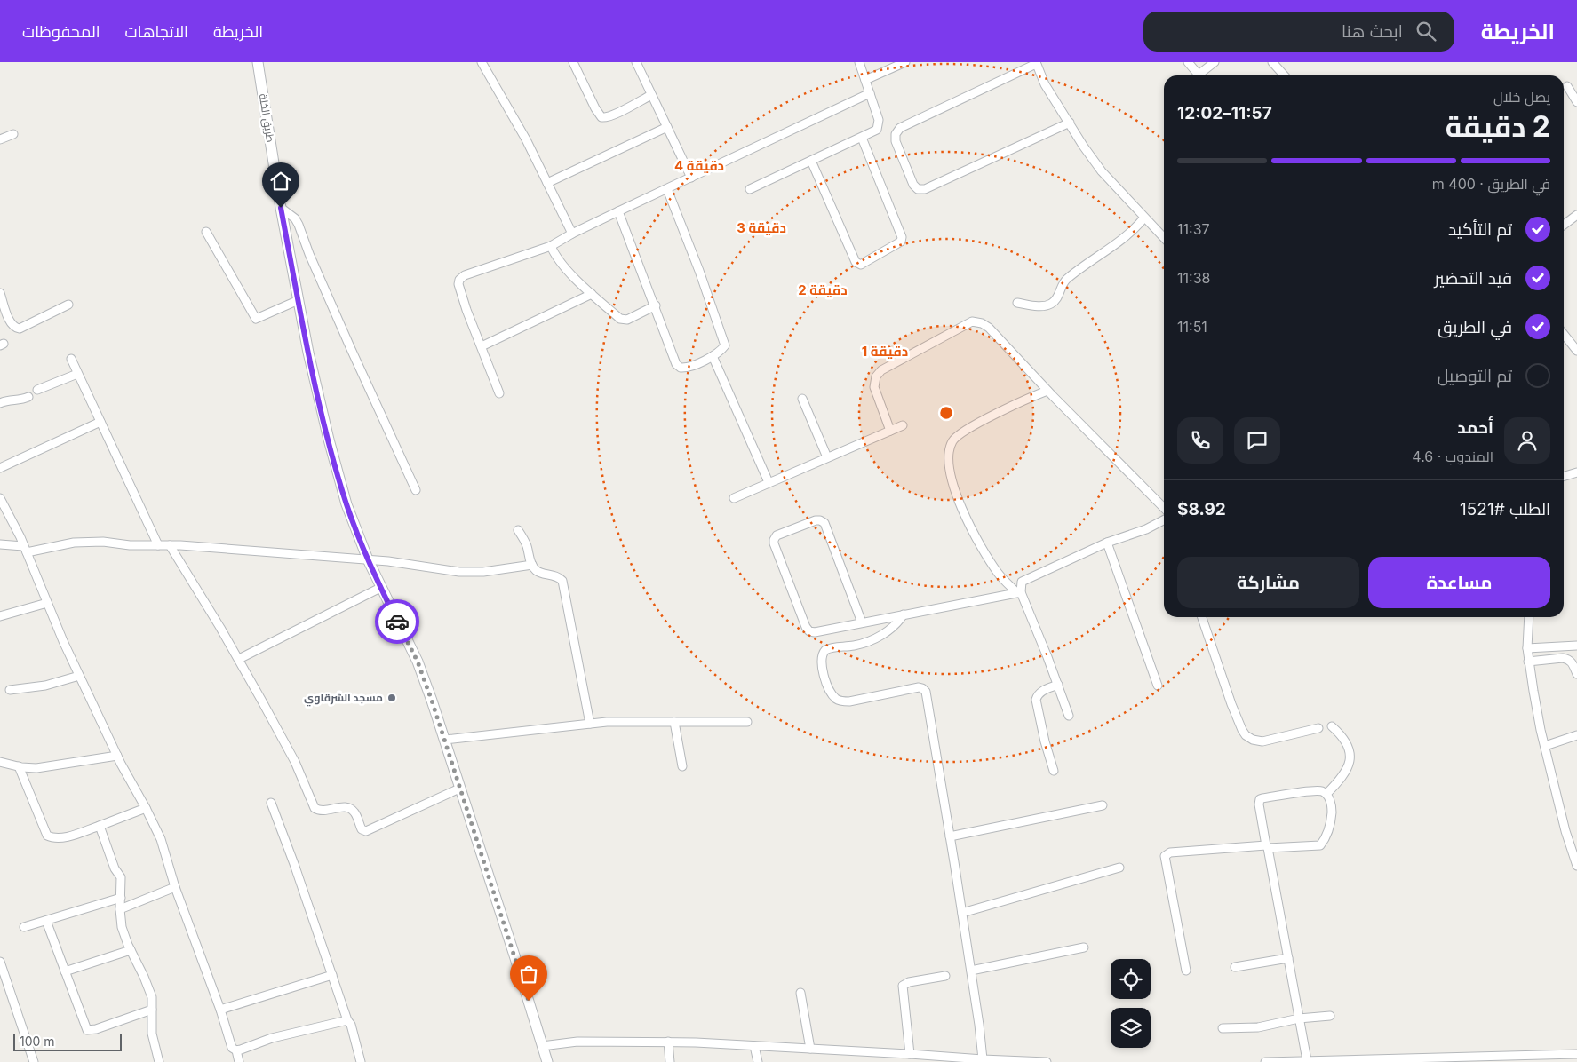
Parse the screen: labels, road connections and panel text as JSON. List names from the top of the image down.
{
  "streets": {
    "street": ["طريق الخلة"]
  },
  "places": ["مسجد الشرقاوي"],
  "scale_bar": "100 m",
  "page": {
    "header": "الخريطة",
    "search": "ابحث هنا",
    "nav": ["الخريطة", "الاتجاهات", "المحفوظات"],
    "heading": ["2 دقيقة", "يصل خلال", "11:57–12:02"],
    "panel": [
      "أحمد",
      "المندوب · 4.6",
      "الطلب #1521",
      "$8.92"
    ],
    "bar": "في الطريق · 400 m",
    "list": [
      ["تم التأكيد", "11:37"],
      ["قيد التحضير", "11:38"],
      ["في الطريق", "11:51"],
      "تم التوصيل"
    ],
    "buttons": ["مساعدة", "مشاركة"],
    "scale": "100 m"
  },
  "rings": [
    "4 دقيقة",
    "3 دقيقة",
    "2 دقيقة",
    "1 دقيقة"
  ]
}
